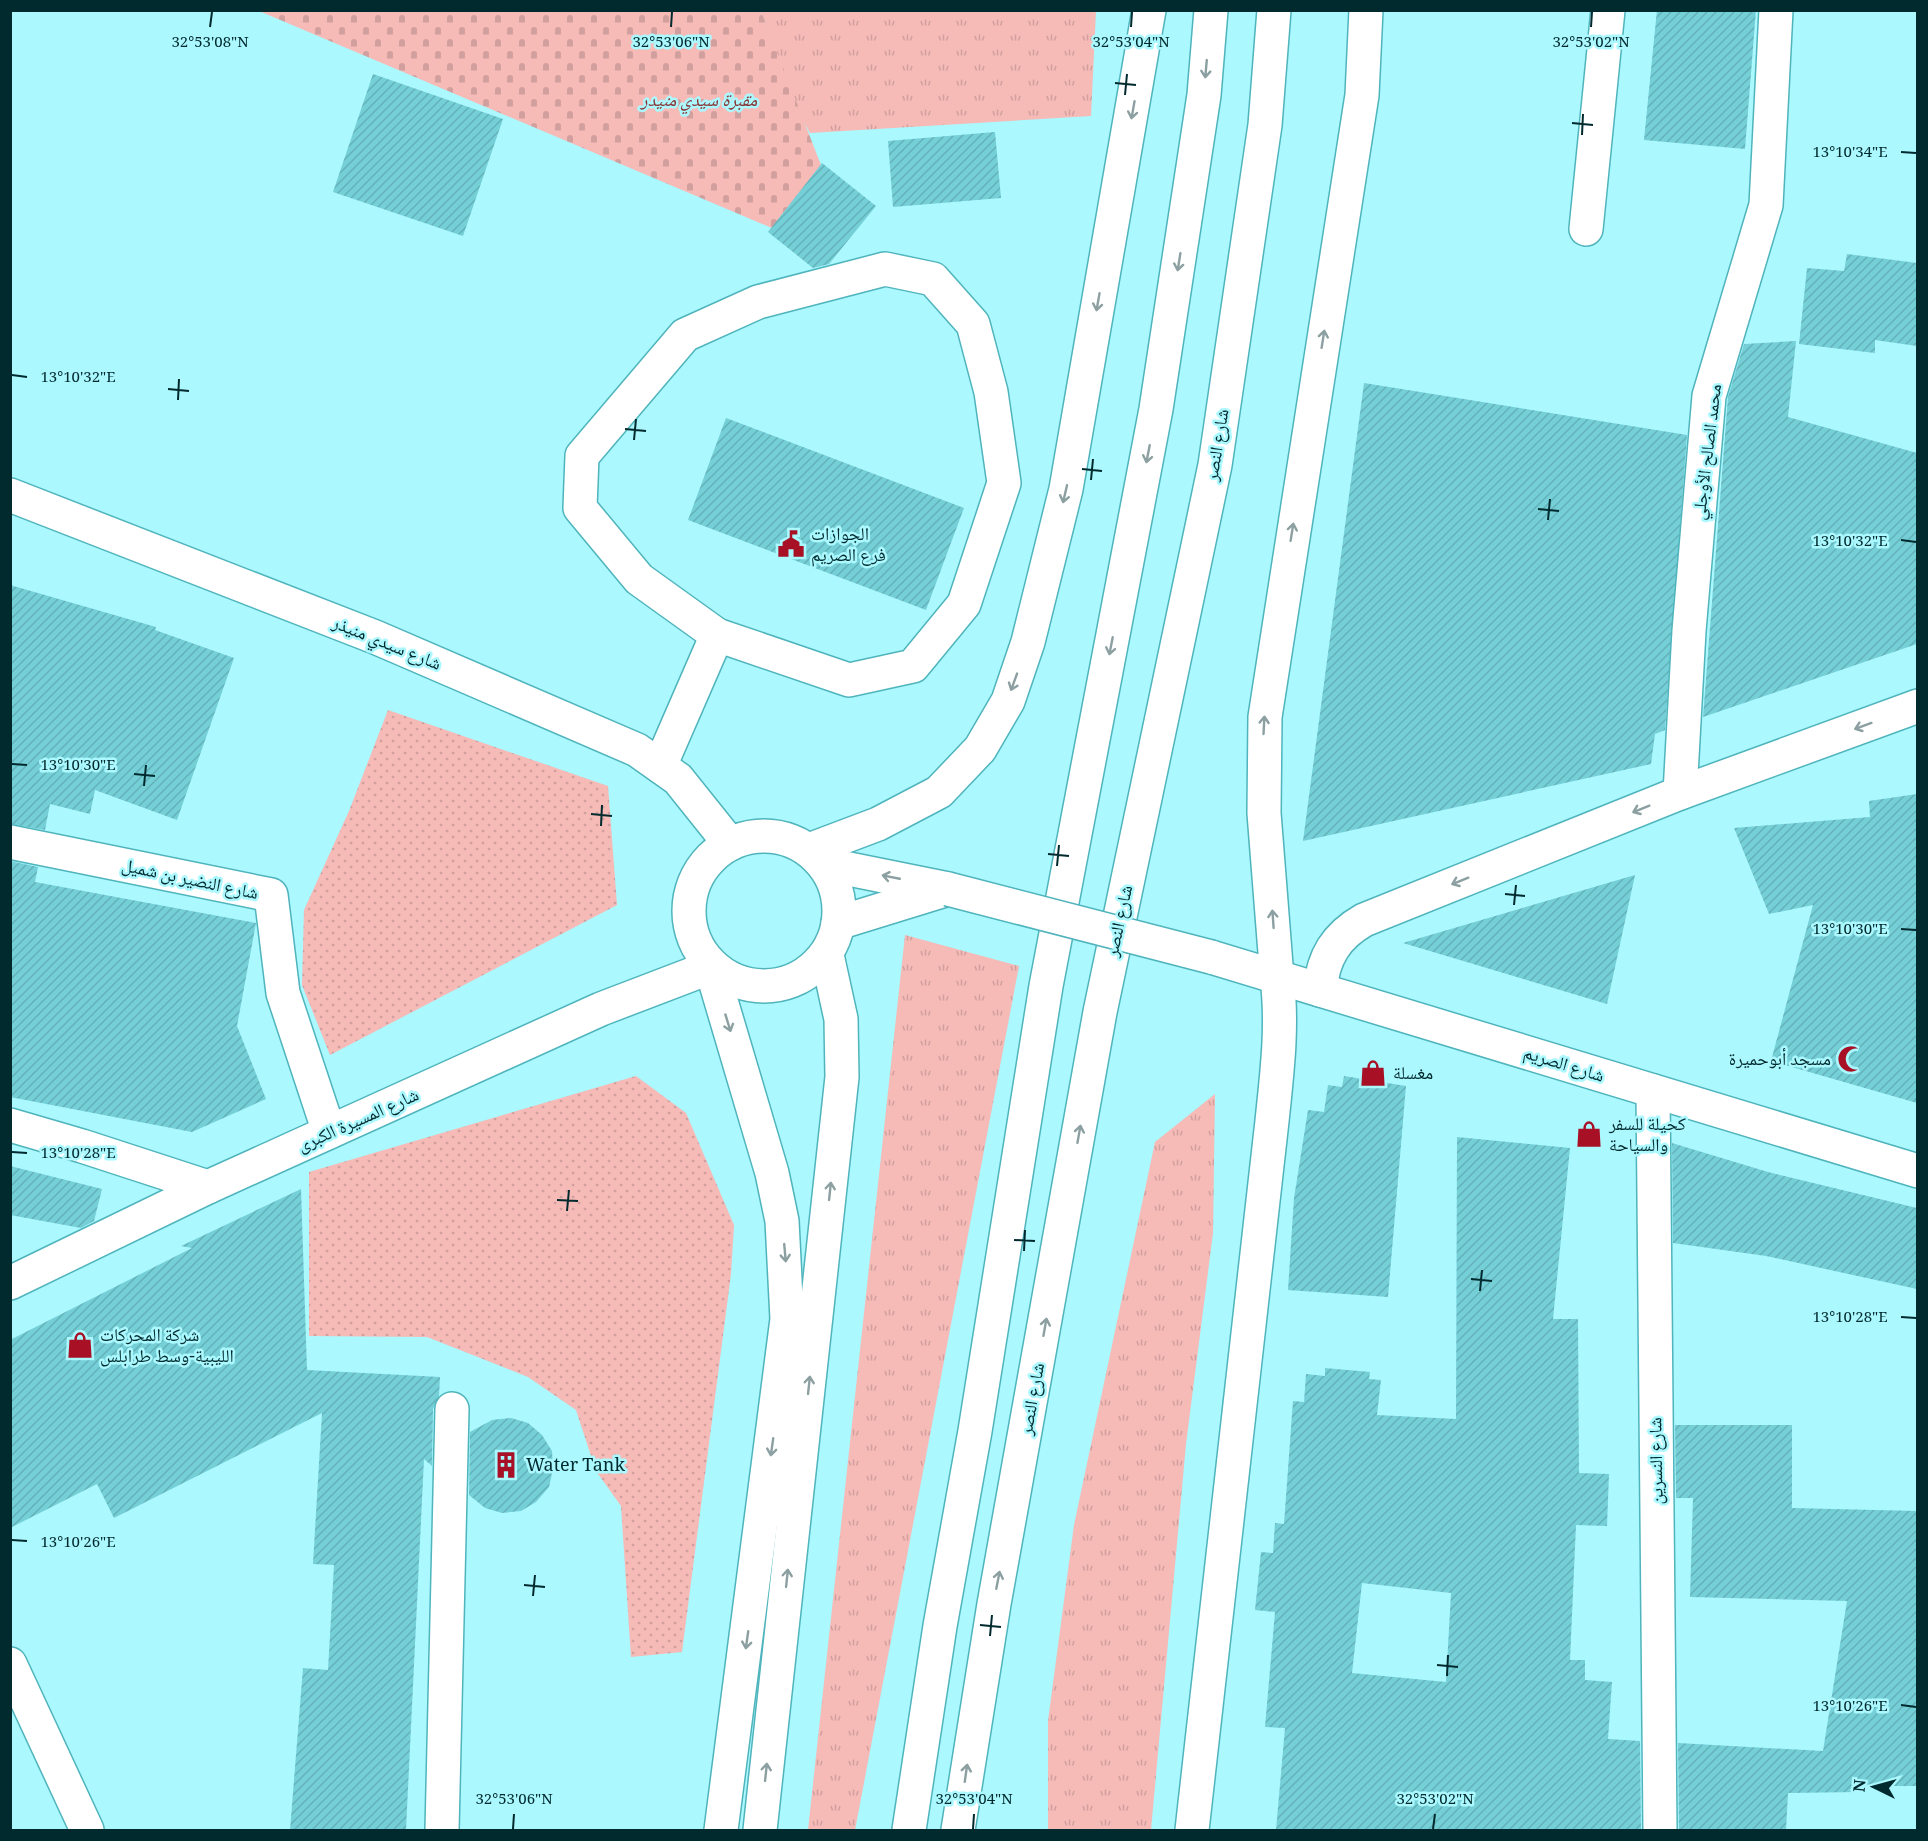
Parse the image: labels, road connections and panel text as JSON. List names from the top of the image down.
{
  "streets": {
    "main road": [
      "شارع النصر",
      "محمد الصالح الأوجلي",
      "شارع سيدي منيذر",
      "شارع النضير بن شميل",
      "شارع الصريم",
      "شارع المسيرة الكبرى",
      "شارع النسرين"
    ]
  },
  "crossings": [
    ["شارع سيدي منيذر", "شارع الصريم"],
    ["شارع سيدي منيذر", "شارع المسيرة الكبرى"],
    ["شارع النضير بن شميل", "شارع المسيرة الكبرى"],
    ["شارع الصريم", "شارع المسيرة الكبرى"],
    ["شارع الصريم", "شارع النسرين"]
  ],
  "parks": ["مقبرة سيدي منيدر"],
  "places": {
    "public building": ["الجوازات فرع الصريم"],
    "mosque": ["مسجد أبوحميرة"],
    "shop": ["مغسلة", "كحيلة للسفر والسياحة", "شركة المحركات الليبية-وسط طرابلس"],
    "building": ["Water Tank"]
  },
  "north": "left",
  "coordinates": [
    "32°53'08\"N",
    "32°53'06\"N",
    "32°53'04\"N",
    "32°53'02\"N",
    "13°10'34\"E",
    "13°10'32\"E",
    "13°10'30\"E",
    "13°10'28\"E",
    "13°10'26\"E"
  ]
}
